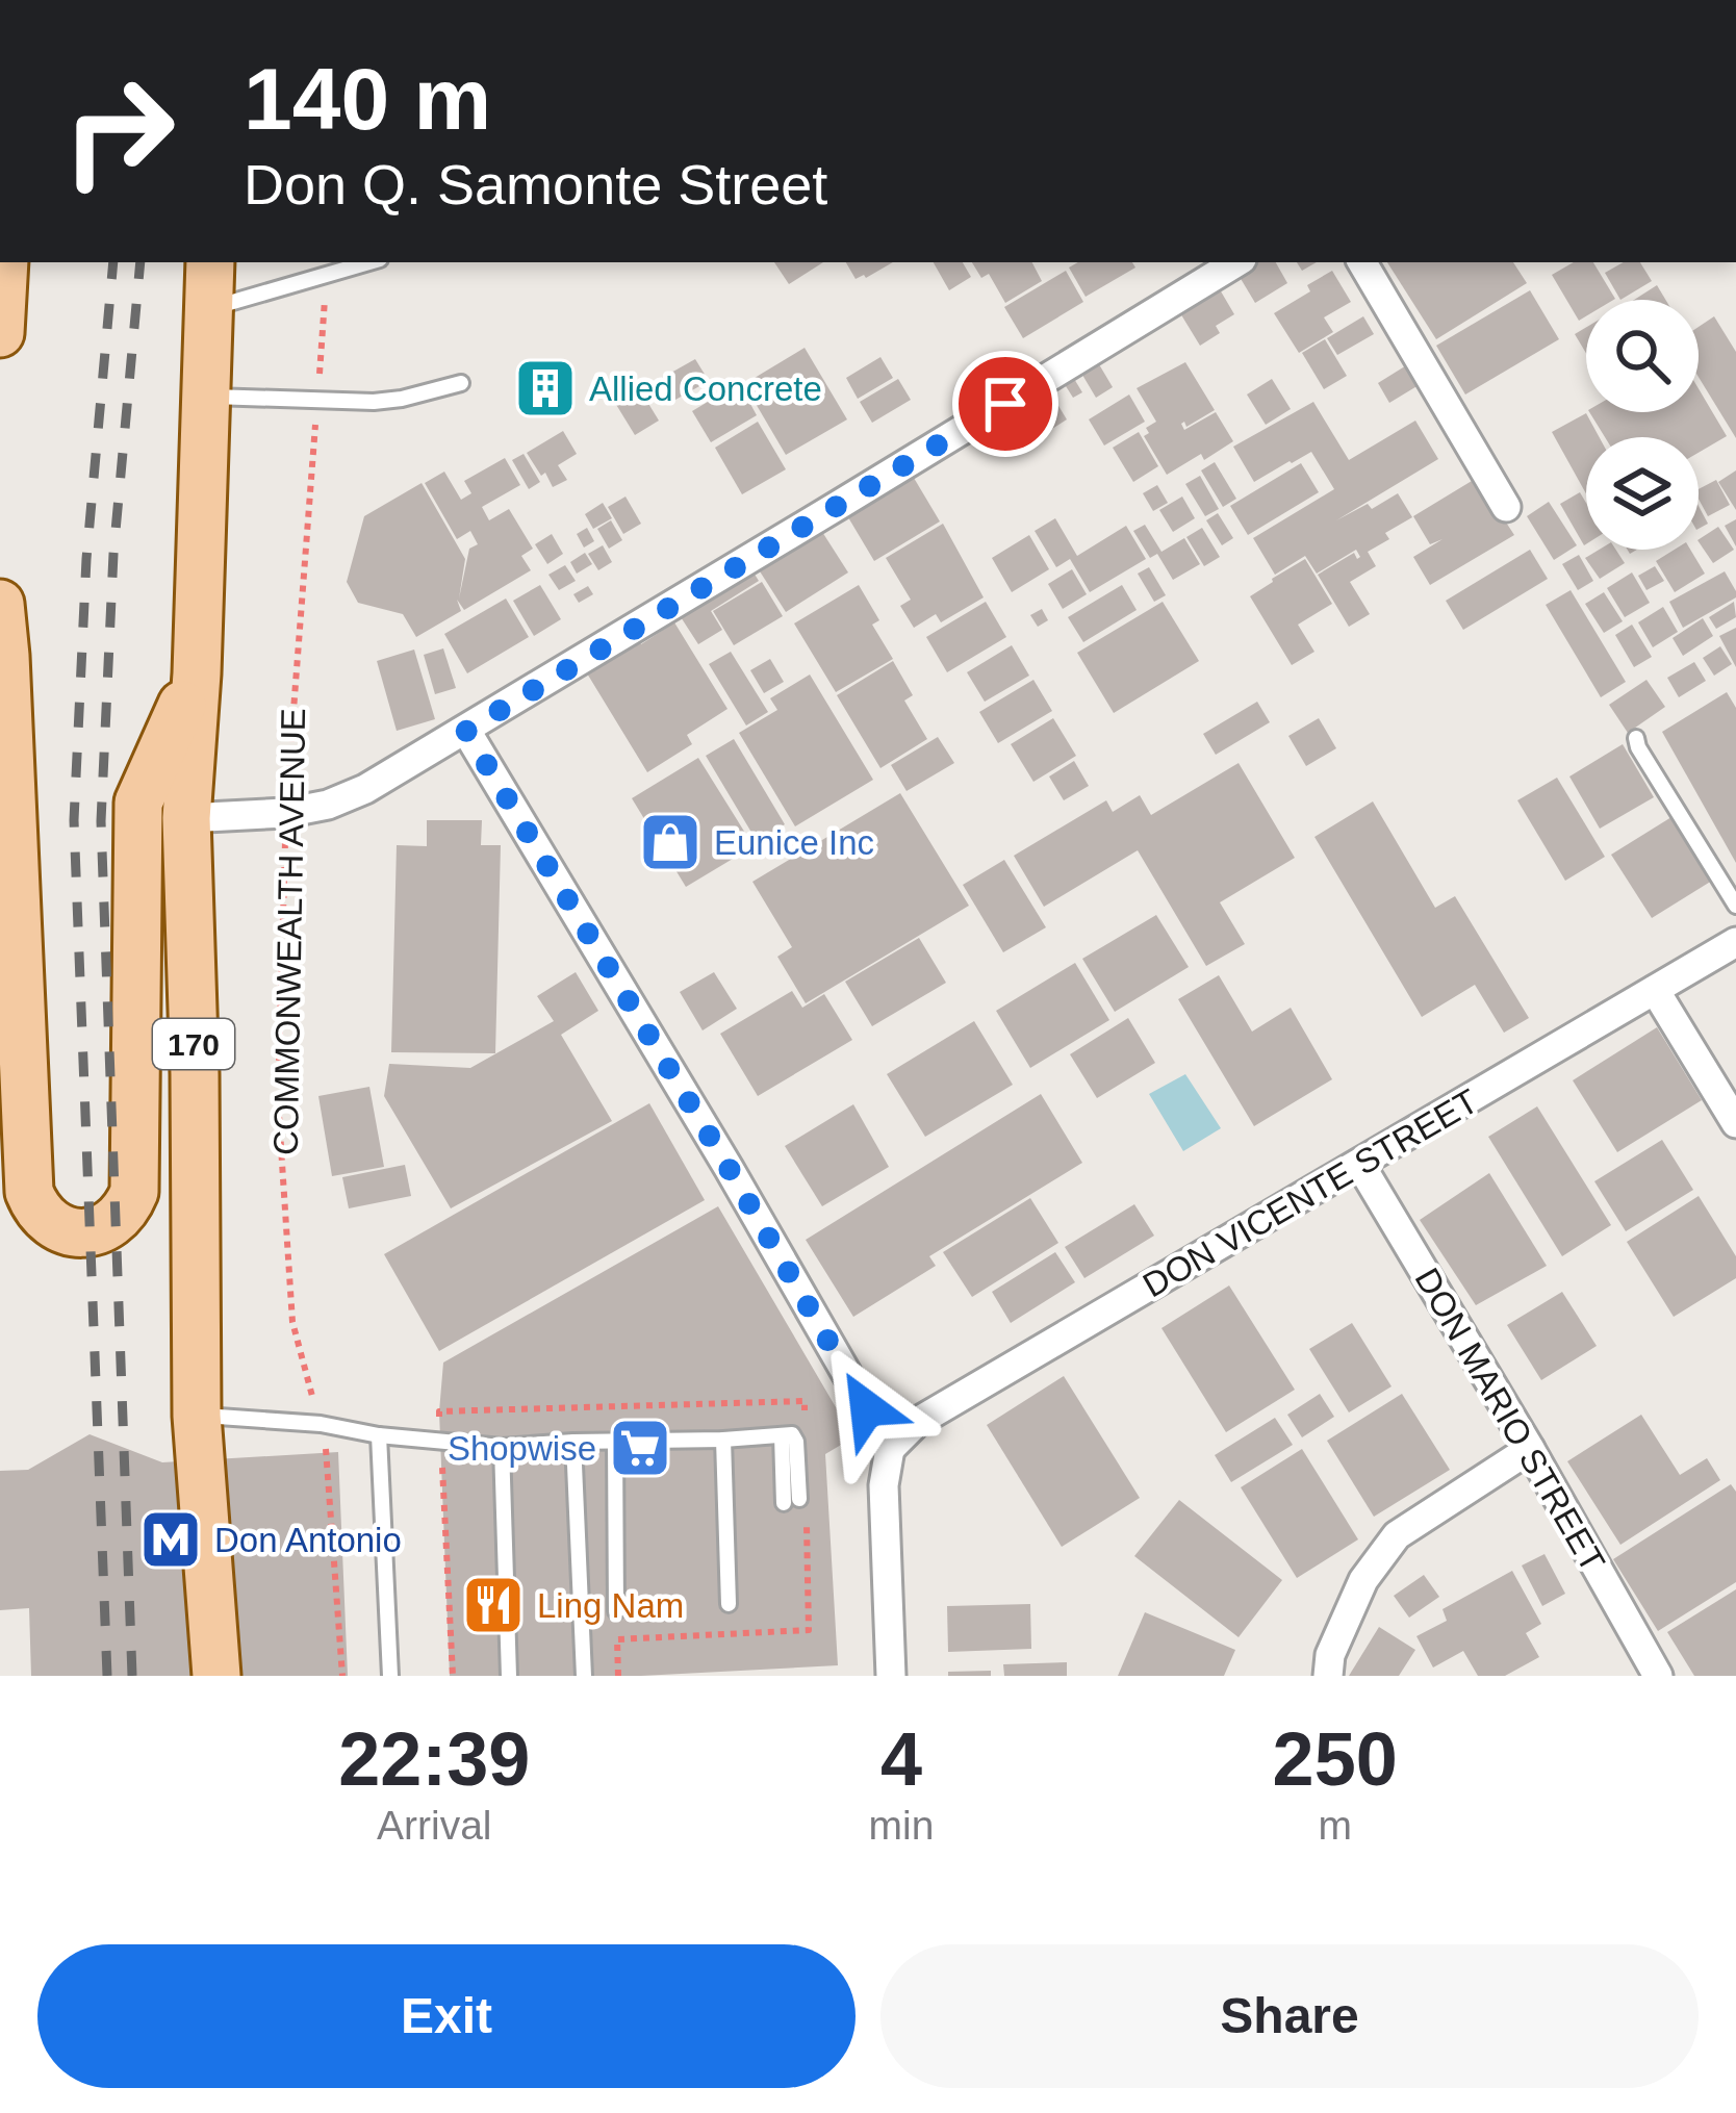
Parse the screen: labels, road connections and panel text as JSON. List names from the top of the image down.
{
  "streets": {
    "main road": ["170"],
    "street": ["DON VICENTE STREET", "DON MARIO STREET"],
    "path": ["COMMONWEALTH AVENUE"]
  },
  "crossings": [
    ["DON VICENTE STREET", "DON MARIO STREET"]
  ],
  "places": {
    "building": ["Allied Concrete"],
    "shop": ["Eunice Inc"],
    "supermarket": ["Shopwise"],
    "metro station": ["Don Antonio"],
    "restaurant": ["Ling Nam"]
  },
  "page": {
    "turn": ["140 m", "Don Q. Samonte Street"],
    "eta": [
      "22:39",
      "Arrival",
      "4",
      "min",
      "250",
      "m"
    ],
    "buttons": ["Exit", "Share"]
  }
}
